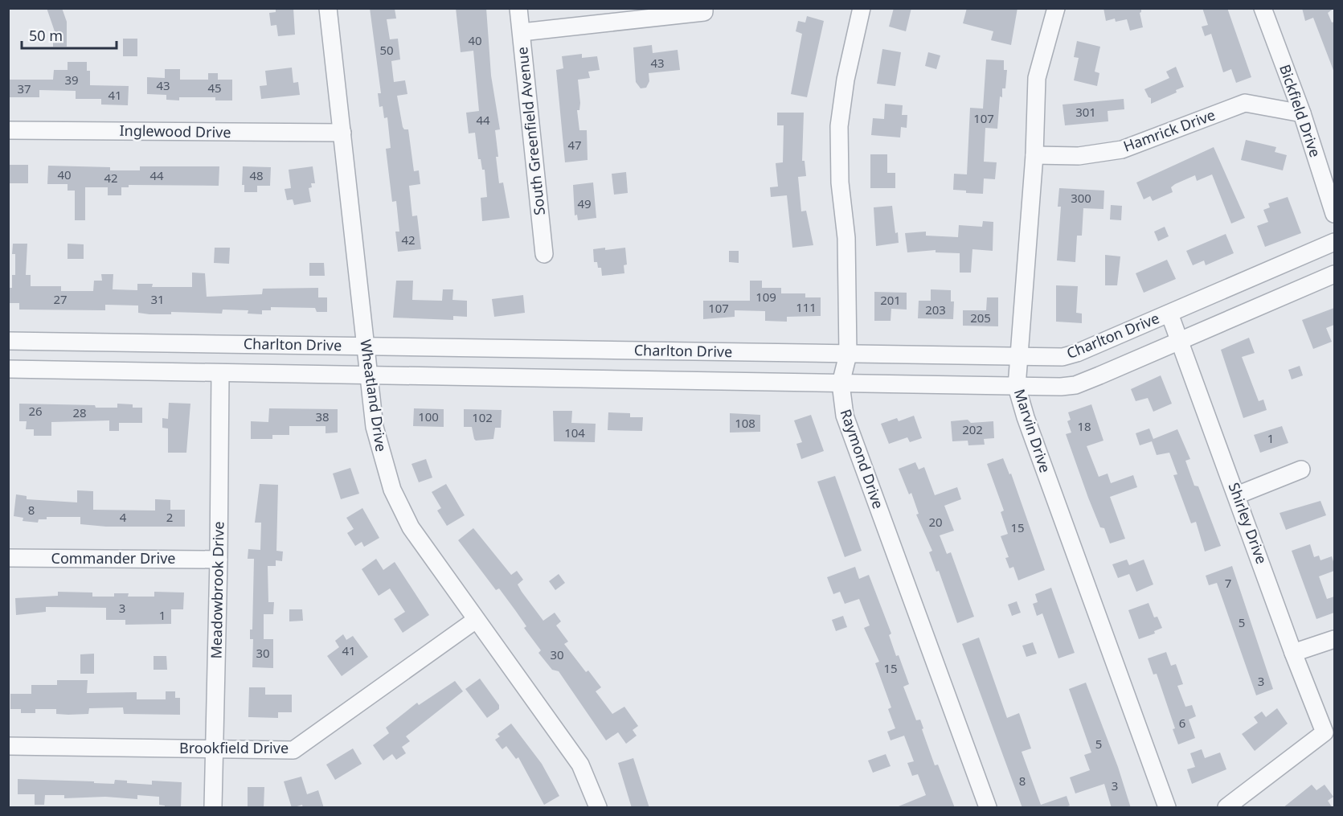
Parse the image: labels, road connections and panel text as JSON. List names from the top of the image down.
{
  "streets": {
    "street": [
      "Bickfield Drive",
      "South Greenfield Avenue",
      "Hamrick Drive",
      "Inglewood Drive",
      "Charlton Drive",
      "Wheatland Drive",
      "Marvin Drive",
      "Raymond Drive",
      "Shirley Drive",
      "Commander Drive",
      "Meadowbrook Drive",
      "Brookfield Drive"
    ]
  },
  "crossings": [
    ["Bickfield Drive", "Hamrick Drive"],
    ["Hamrick Drive", "Marvin Drive"],
    ["Inglewood Drive", "Wheatland Drive"],
    ["Charlton Drive", "Wheatland Drive"],
    ["Charlton Drive", "Marvin Drive"],
    ["Charlton Drive", "Raymond Drive"],
    ["Charlton Drive", "Shirley Drive"],
    ["Charlton Drive", "Meadowbrook Drive"],
    ["Wheatland Drive", "Brookfield Drive"],
    ["Commander Drive", "Meadowbrook Drive"],
    ["Meadowbrook Drive", "Brookfield Drive"]
  ],
  "house_numbers": [
    "40",
    "50",
    "43",
    "39",
    "43",
    "45",
    "37",
    "41",
    "301",
    "107",
    "44",
    "47",
    "40",
    "44",
    "48",
    "42",
    "300",
    "49",
    "42",
    "109",
    "27",
    "31",
    "201",
    "111",
    "107",
    "203",
    "205",
    "26",
    "28",
    "38",
    "100",
    "102",
    "108",
    "18",
    "202",
    "104",
    "1",
    "8",
    "4",
    "2",
    "20",
    "15",
    "7",
    "3",
    "1",
    "5",
    "41",
    "30",
    "30",
    "15",
    "3",
    "6",
    "5",
    "8",
    "3"
  ],
  "scale_bar": "50 m"
}
